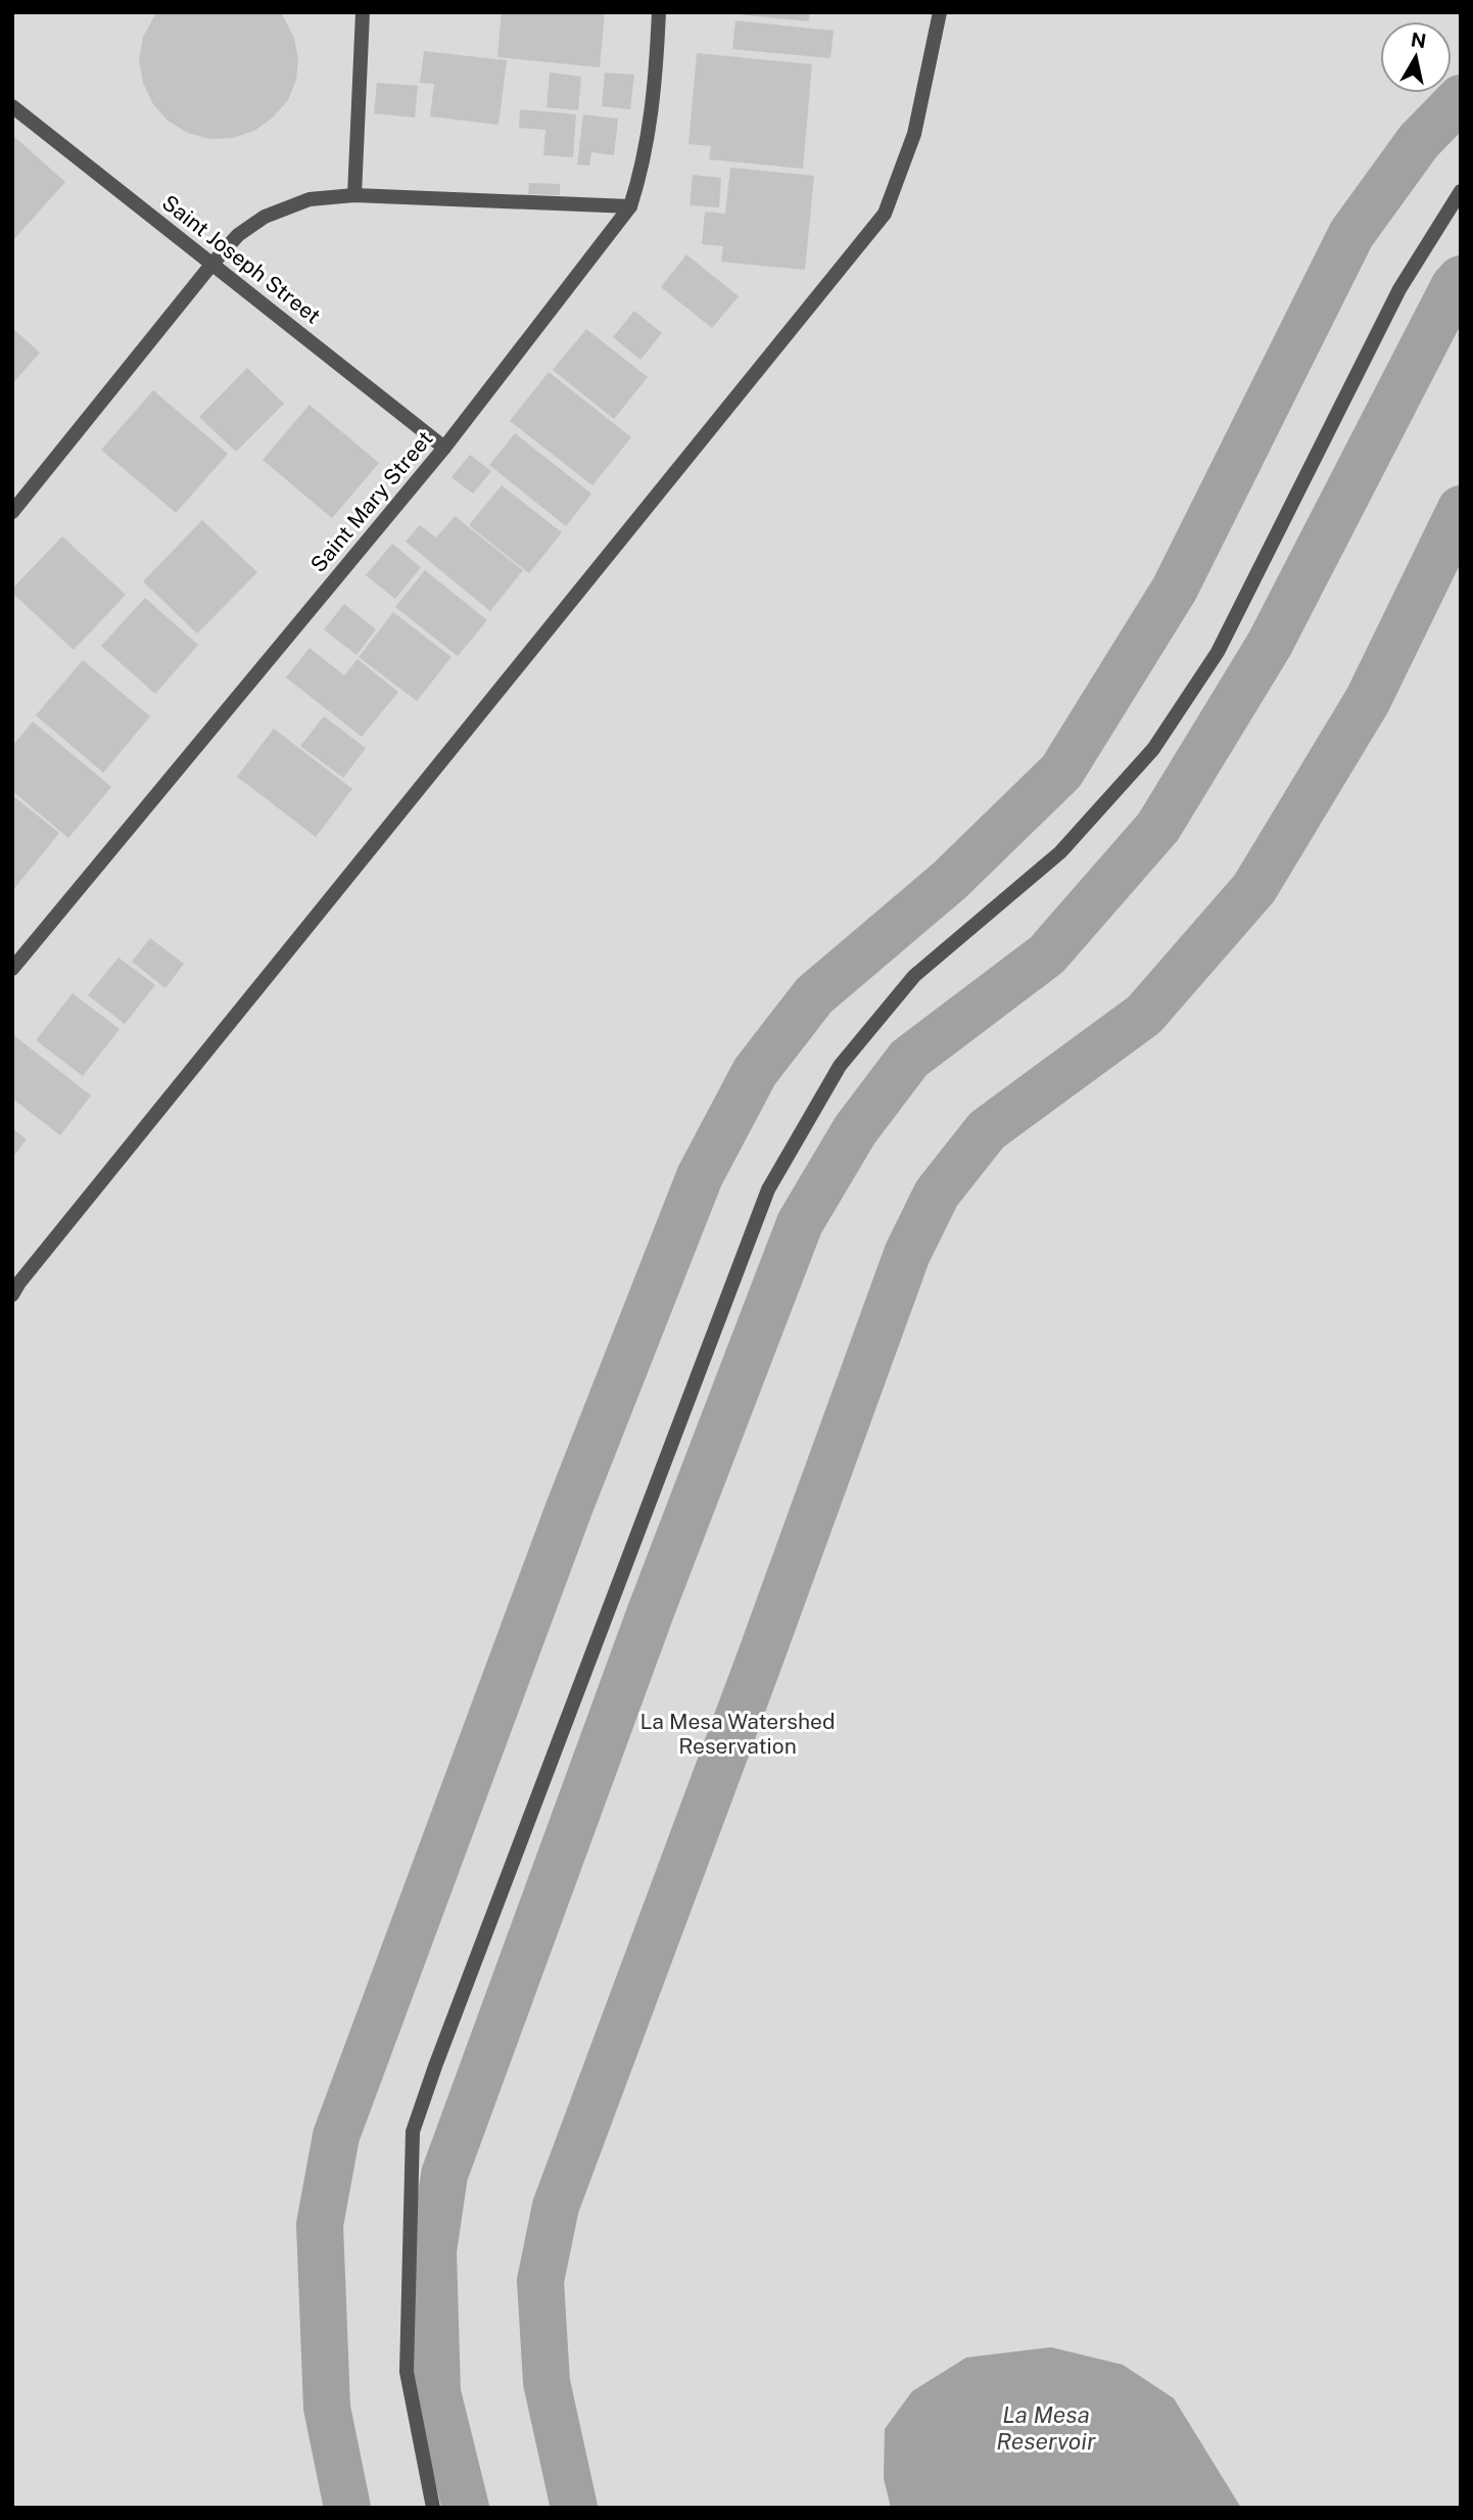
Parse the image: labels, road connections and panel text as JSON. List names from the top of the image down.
{
  "streets": {
    "street": ["Saint Joseph Street", "Saint Mary Street"]
  },
  "crossings": [
    ["Saint Joseph Street", "Saint Mary Street"]
  ],
  "water": ["La Mesa Reservoir"],
  "parks": ["La Mesa Watershed Reservation"],
  "north": "top"
}
